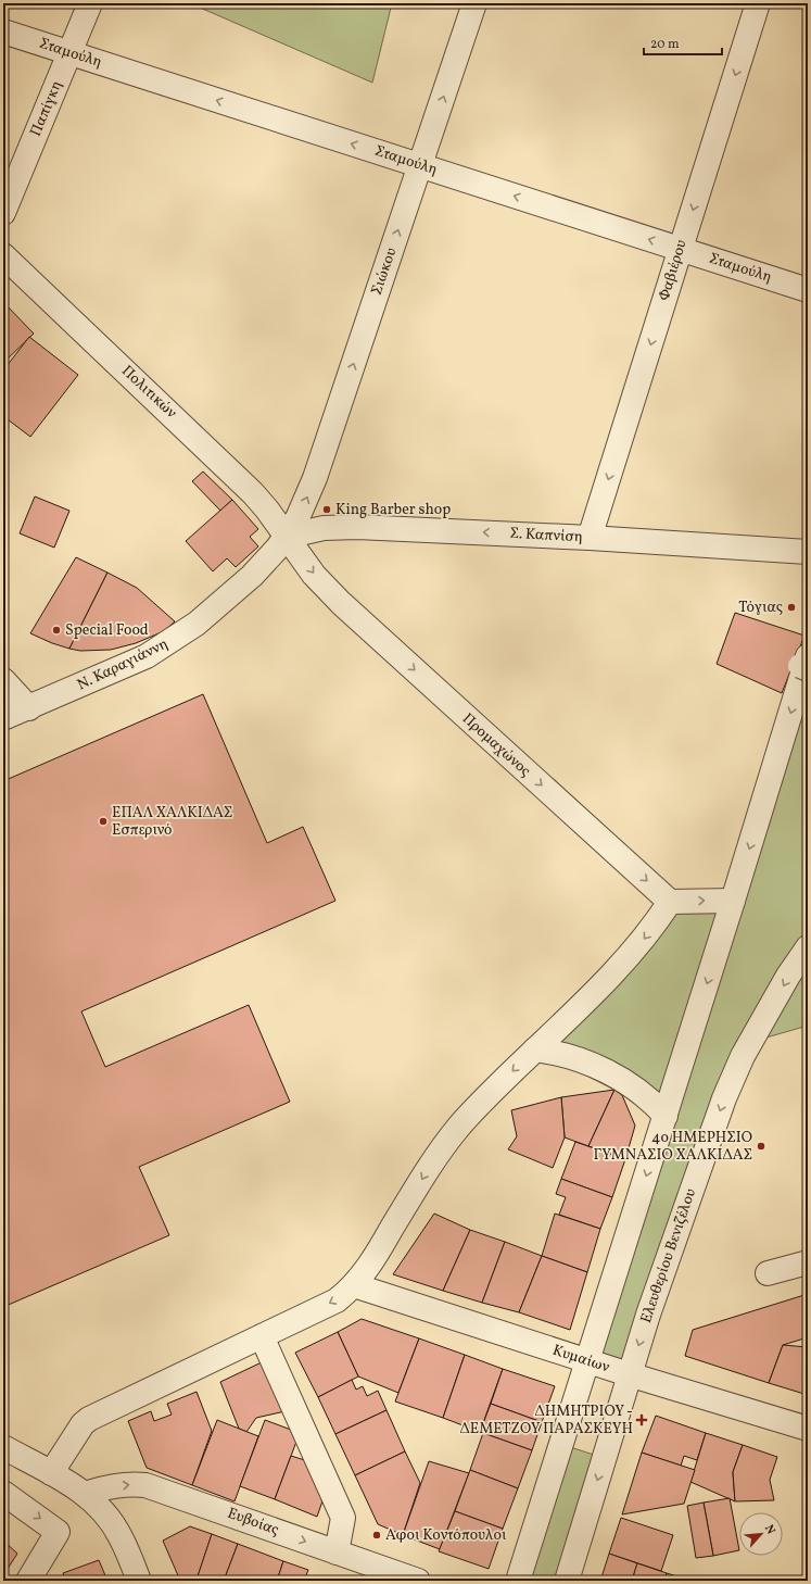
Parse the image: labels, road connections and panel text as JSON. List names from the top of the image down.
{
  "streets": {
    "street": [
      "Σταμούλη",
      "Παπίγκη",
      "Φαβιέρου",
      "Σιώκου",
      "Πολιτικών",
      "Σ. Καπνίση",
      "Ν. Καραγιάννη",
      "Προμαχώνος",
      "Ελευθερίου Βενιζέλου",
      "Κυμαίων",
      "Ευβοίας"
    ]
  },
  "crossings": [
    ["Σταμούλη", "Παπίγκη"],
    ["Σταμούλη", "Φαβιέρου"],
    ["Σταμούλη", "Σιώκου"],
    ["Φαβιέρου", "Σ. Καπνίση"],
    ["Σιώκου", "Πολιτικών"],
    ["Σιώκου", "Σ. Καπνίση"],
    ["Σιώκου", "Ν. Καραγιάννη"],
    ["Σιώκου", "Προμαχώνος"],
    ["Πολιτικών", "Σ. Καπνίση"],
    ["Πολιτικών", "Ν. Καραγιάννη"],
    ["Πολιτικών", "Προμαχώνος"],
    ["Σ. Καπνίση", "Ν. Καραγιάννη"],
    ["Σ. Καπνίση", "Προμαχώνος"],
    ["Ν. Καραγιάννη", "Προμαχώνος"],
    ["Ελευθερίου Βενιζέλου", "Κυμαίων"]
  ],
  "one_way": [
    "Σταμούλη",
    "Φαβιέρου",
    "Σιώκου",
    "Σ. Καπνίση",
    "Προμαχώνος",
    "Ευβοίας"
  ],
  "places": {
    "other": [
      "King Barber shop",
      "Τόγιας",
      "Special Food",
      "ΕΠΑΛ ΧΑΛΚΙΔΑΣ Εσπερινό",
      "4ο ΗΜΕΡΗΣΙΟ ΓΥΜΝΑΣΙΟ ΧΑΛΚΙΔΑΣ",
      "Αφοι Κοντόπουλοι"
    ],
    "health": ["ΔΗΜΗΤΡΙΟΥ - ΔΕΜΕΤΖΟΥ ΠΑΡΑΣΚΕΥΗ"]
  },
  "scale_bar": "20 m",
  "north": "top right"
}
